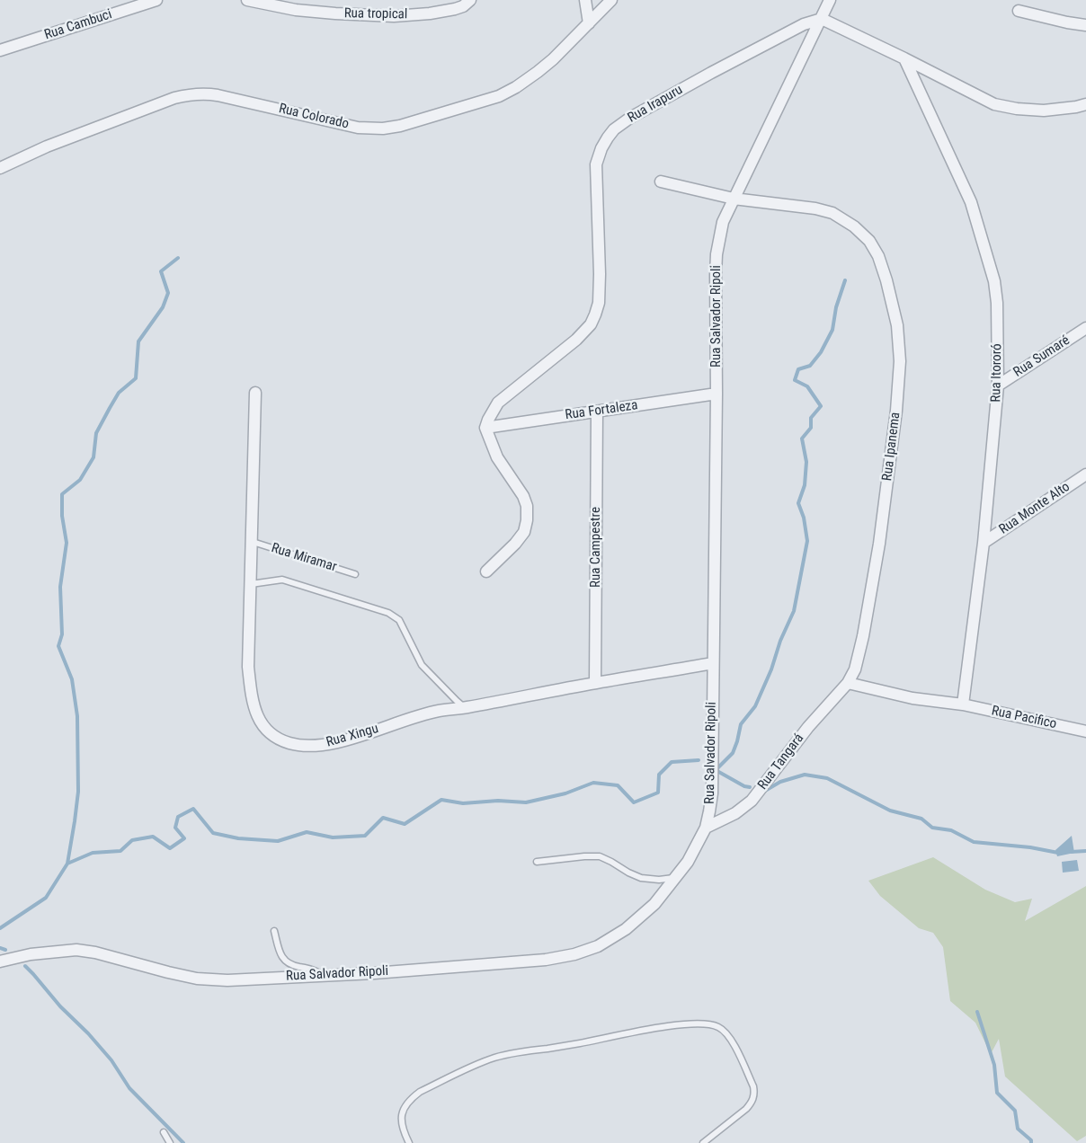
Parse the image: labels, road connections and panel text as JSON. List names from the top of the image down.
{
  "streets": {
    "street": [
      "Rua tropical",
      "Rua Cambuci",
      "Rua Irapuru",
      "Rua Colorado",
      "Rua Salvador Ripoli",
      "Rua Sumaré",
      "Rua Itororó",
      "Rua Fortaleza",
      "Rua Ipanema",
      "Rua Monte Alto",
      "Rua Campestre",
      "Rua Pacifico",
      "Rua Xingu",
      "Rua Tangará"
    ],
    "lane": ["Rua Miramar"]
  },
  "crossings": [
    ["Rua Irapuru", "Rua Salvador Ripoli"],
    ["Rua Irapuru", "Rua Fortaleza"],
    ["Rua Salvador Ripoli", "Rua Fortaleza"],
    ["Rua Salvador Ripoli", "Rua Ipanema"],
    ["Rua Salvador Ripoli", "Rua Xingu"],
    ["Rua Salvador Ripoli", "Rua Tangará"],
    ["Rua Sumaré", "Rua Itororó"],
    ["Rua Itororó", "Rua Monte Alto"],
    ["Rua Itororó", "Rua Pacifico"],
    ["Rua Fortaleza", "Rua Campestre"],
    ["Rua Ipanema", "Rua Tangará"],
    ["Rua Campestre", "Rua Xingu"],
    ["Rua Miramar", "Rua Xingu"]
  ]
}
